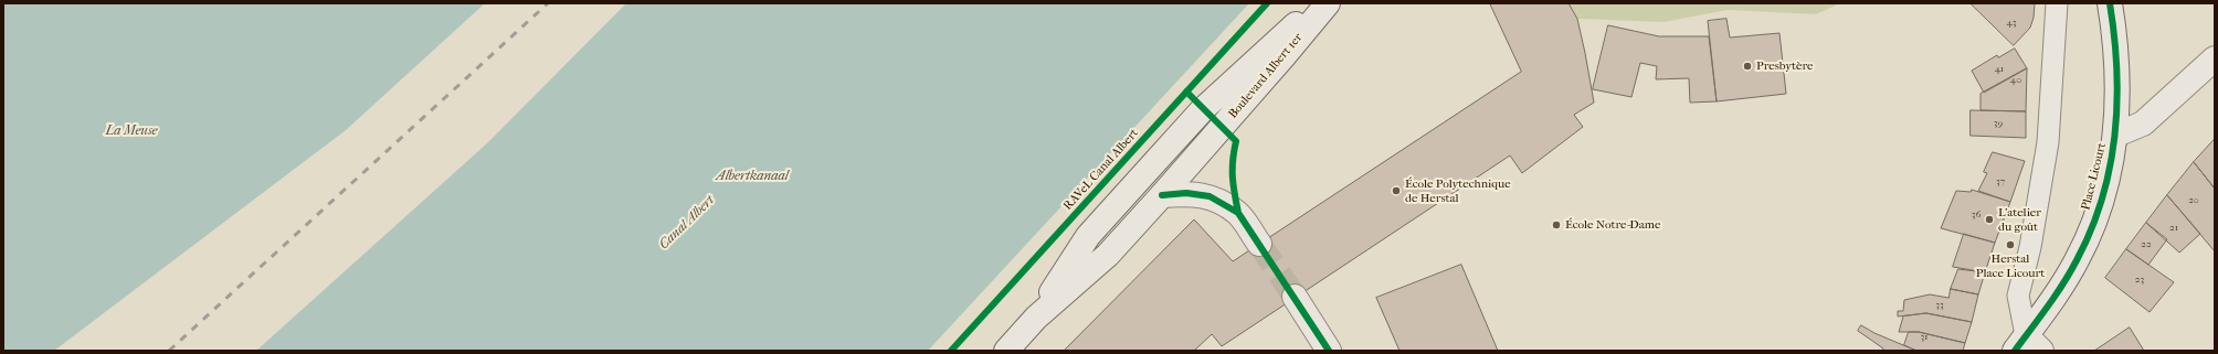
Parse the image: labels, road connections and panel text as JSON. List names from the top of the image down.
{
  "streets": {
    "main road": ["Boulevard Albert 1er", "Place Licourt"],
    "cycle path": ["RAVeL Canal Albert"]
  },
  "water": ["La Meuse", "Albertkanaal", "Canal Albert"],
  "places": [
    "Presbytère",
    "École Polytechnique de Herstal",
    "L'atelier du goût",
    "École Notre-Dame",
    "Herstal Place Licourt"
  ],
  "house_numbers": [
    "43",
    "41",
    "40",
    "39",
    "37",
    "20",
    "36",
    "21",
    "22",
    "23",
    "33",
    "31"
  ]
}
